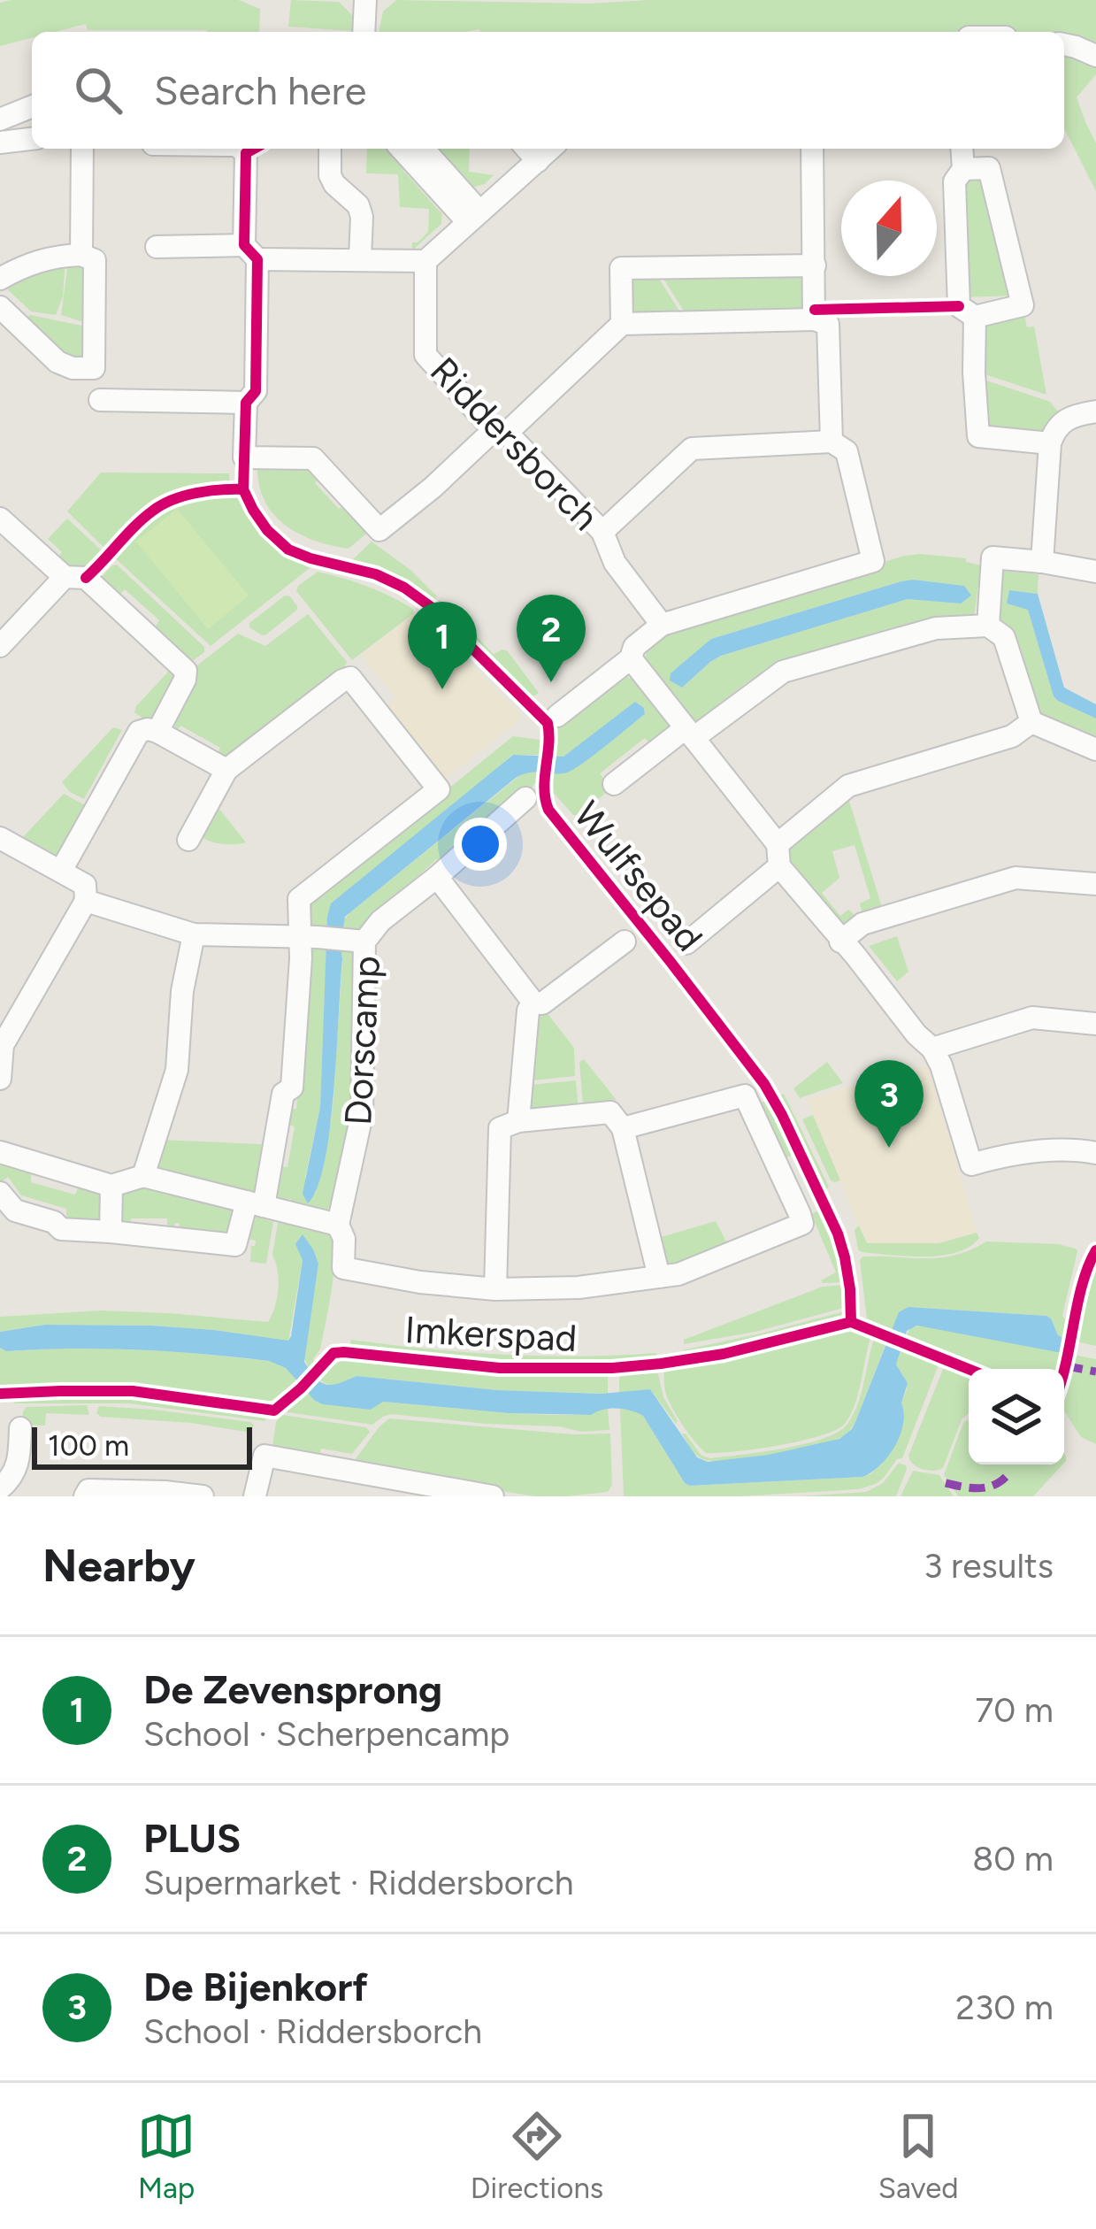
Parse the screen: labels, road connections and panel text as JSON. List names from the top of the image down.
{
  "streets": {
    "street": ["Riddersborch", "Dorscamp"],
    "cycle path": ["Wulfsepad", "Imkerspad"]
  },
  "scale_bar": "100 m",
  "north": "top",
  "page": {
    "search": "Search here",
    "pins": ["2", "1", "3"],
    "scale": "100 m",
    "heading": ["Nearby", "3 results"],
    "list": [
      {
        "mark": "1",
        "name": "De Zevensprong",
        "note": "School · Scherpencamp",
        "value": "70 m"
      },
      {
        "mark": "2",
        "name": "PLUS",
        "note": "Supermarket · Riddersborch",
        "value": "80 m"
      },
      {
        "mark": "3",
        "name": "De Bijenkorf",
        "note": "School · Riddersborch",
        "value": "230 m"
      }
    ],
    "nav": ["Map", "Directions", "Saved"]
  }
}
